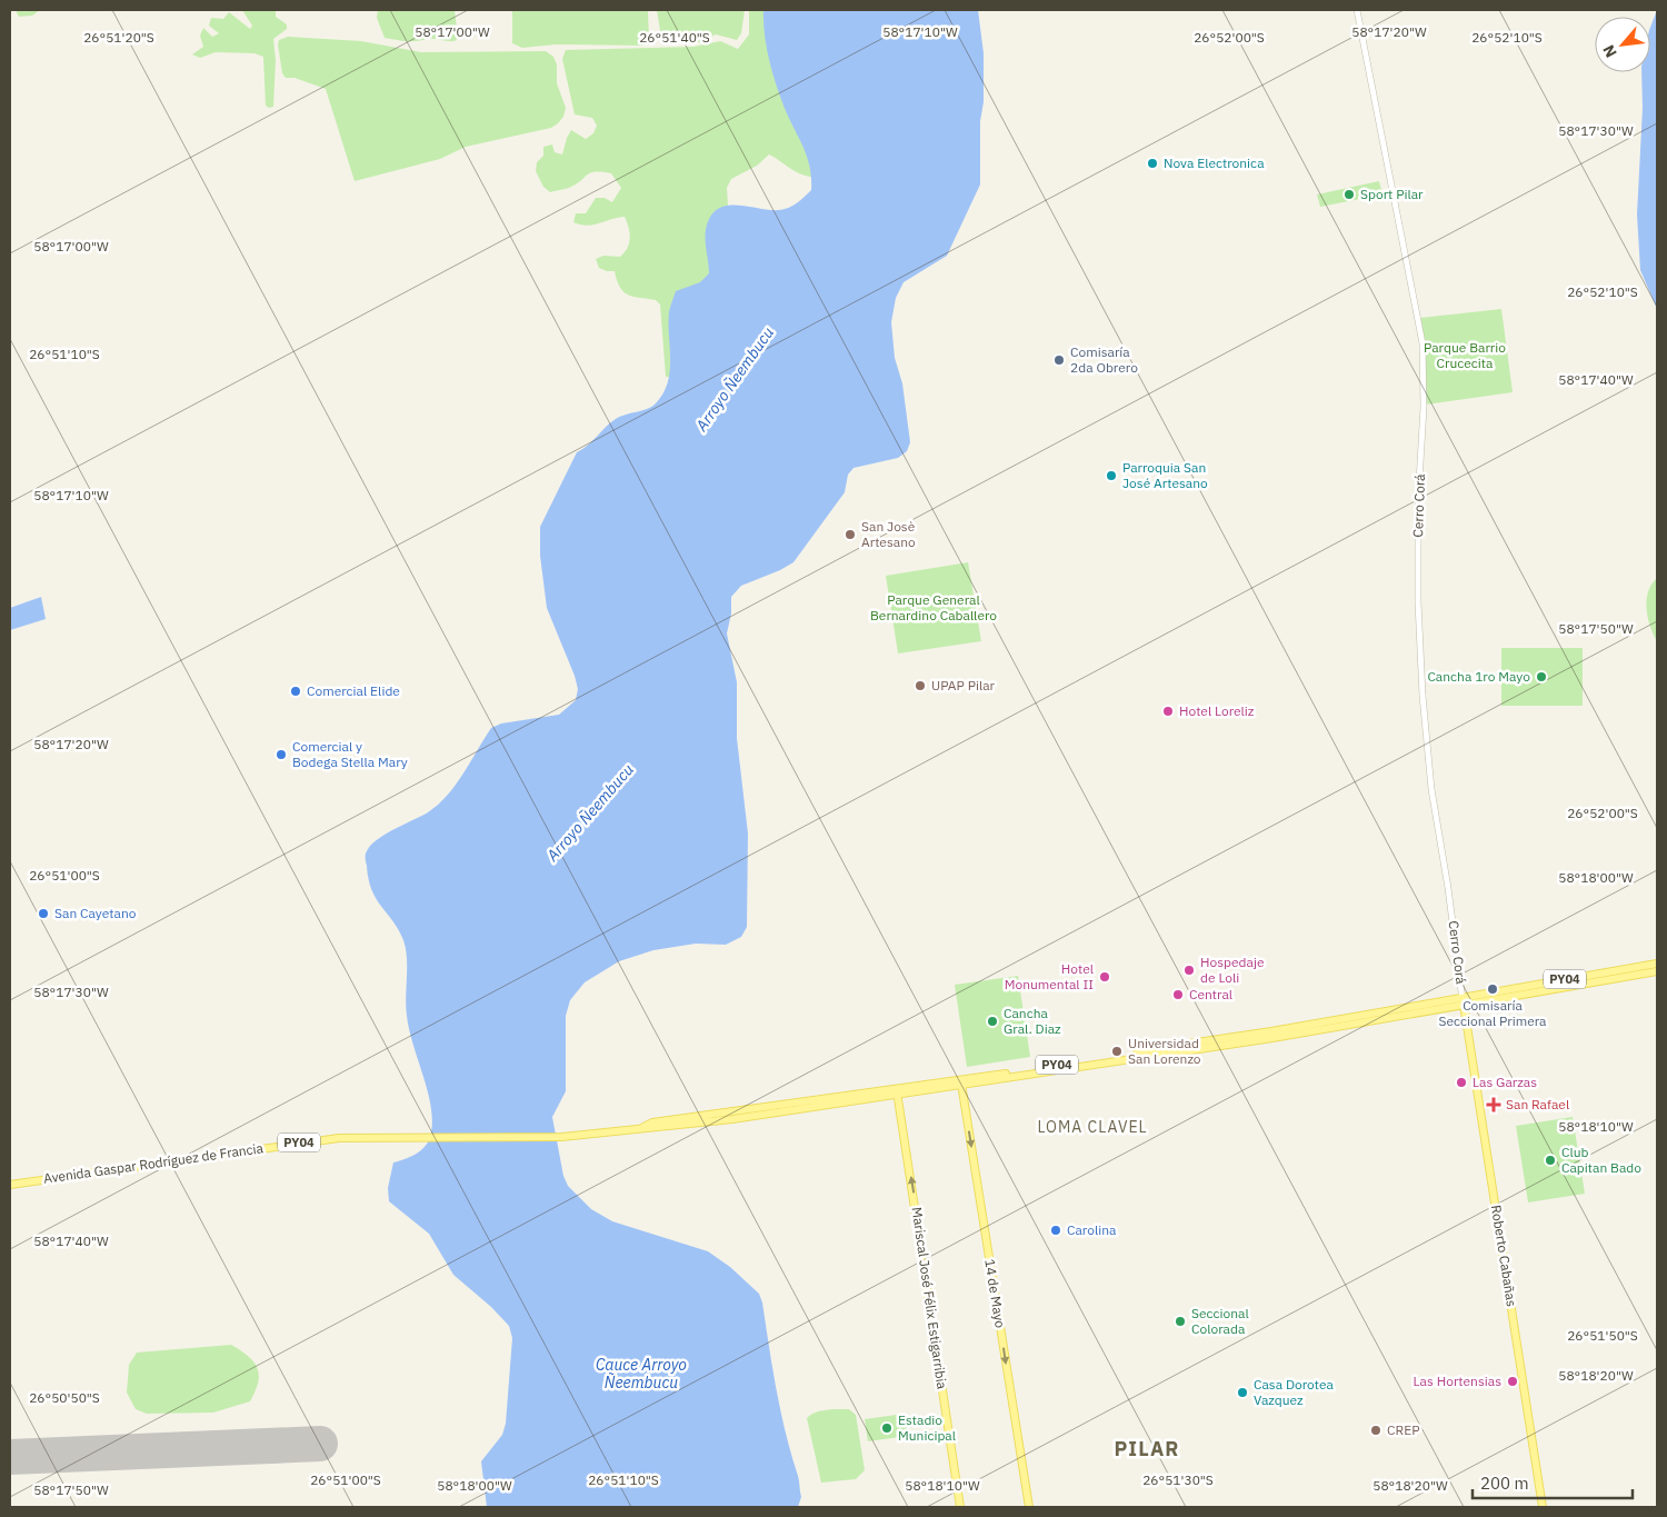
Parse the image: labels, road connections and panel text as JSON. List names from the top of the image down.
{
  "streets": {
    "main road": [
      "PY04",
      "Avenida Gaspar Rodríguez de Francia",
      "Roberto Cabañas",
      "14 de Mayo",
      "Mariscal José Félix Estigarribia"
    ],
    "street": ["Cerro Corá"]
  },
  "crossings": [
    ["Cerro Corá", "PY04"],
    ["Cerro Corá", "Roberto Cabañas"],
    ["PY04", "Avenida Gaspar Rodríguez de Francia"],
    ["PY04", "Roberto Cabañas"],
    ["PY04", "14 de Mayo"],
    ["PY04", "Mariscal José Félix Estigarribia"],
    ["Avenida Gaspar Rodríguez de Francia", "Mariscal José Félix Estigarribia"]
  ],
  "one_way": ["14 de Mayo", "Mariscal José Félix Estigarribia"],
  "districts": ["LOMA CLAVEL", "PILAR"],
  "water": ["Arroyo Ñeembucu", "Cauce Arroyo Ñeembucu"],
  "parks": ["Parque Barrio Crucecita", "Parque General Bernardino Caballero"],
  "places": {
    "other": [
      "Nova Electronica",
      "Sport Pilar",
      "Comisaría 2da Obrero",
      "Parroquia San José Artesano",
      "San Josè Artesano",
      "Cancha 1ro Mayo",
      "UPAP Pilar",
      "Comercial Elide",
      "Hotel Loreliz",
      "Comercial y Bodega Stella Mary",
      "San Cayetano",
      "Hospedaje de Loli",
      "Hotel Monumental II",
      "Comisaría Seccional Primera",
      "Central",
      "Cancha Gral. Diaz",
      "Universidad San Lorenzo",
      "Las Garzas",
      "Club Capitan Bado",
      "Carolina",
      "Seccional Colorada",
      "Las Hortensias",
      "Casa Dorotea Vazquez",
      "Estadio Municipal",
      "CREP"
    ],
    "health": ["San Rafael"]
  },
  "scale_bar": "200 m",
  "north": "bottom left",
  "coordinates": [
    "58°17'10\"W",
    "58°17'20\"W",
    "58°17'00\"W",
    "26°51'20\"S",
    "26°51'40\"S",
    "26°52'00\"S",
    "26°52'10\"S",
    "58°17'30\"W",
    "26°51'10\"S",
    "58°17'40\"W",
    "58°17'50\"W",
    "26°51'00\"S",
    "58°18'00\"W",
    "58°18'10\"W",
    "26°51'50\"S",
    "58°18'20\"W",
    "26°50'50\"S",
    "26°51'30\"S"
  ]
}
